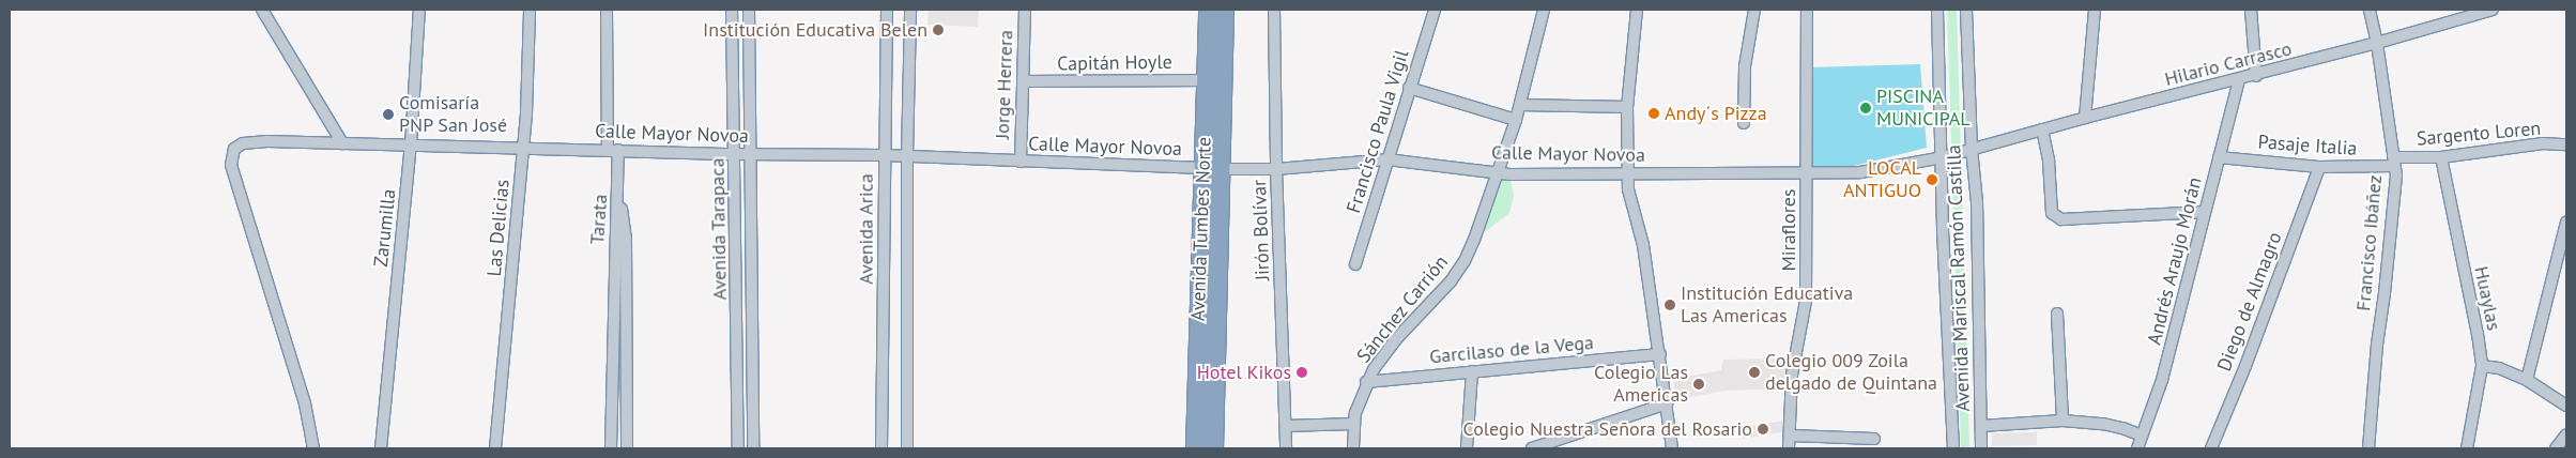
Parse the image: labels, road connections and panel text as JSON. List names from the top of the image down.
{
  "streets": {
    "highway": ["Avenida Tumbes Norte"],
    "street": [
      "Capitán Hoyle",
      "Hilario Carrasco",
      "Jorge Herrera",
      "Francisco Paula Vigil",
      "Calle Mayor Novoa",
      "Sargento Loren",
      "Pasaje Italia",
      "Tarata",
      "Zarumilla",
      "Las Delicias",
      "Avenida Tarapaca",
      "Avenida Arica",
      "Jirón Bolívar",
      "Miraflores",
      "Francisco Ibáñez",
      "Andrés Araujo Morán",
      "Avenida Mariscal Ramón Castilla",
      "Huaylas",
      "Diego de Almagro",
      "Sánchez Carrión",
      "Garcilaso de la Vega"
    ]
  },
  "crossings": [
    ["Capitán Hoyle", "Jorge Herrera"],
    ["Capitán Hoyle", "Avenida Tumbes Norte"],
    ["Hilario Carrasco", "Calle Mayor Novoa"],
    ["Hilario Carrasco", "Francisco Ibáñez"],
    ["Hilario Carrasco", "Andrés Araujo Morán"],
    ["Hilario Carrasco", "Avenida Mariscal Ramón Castilla"],
    ["Jorge Herrera", "Calle Mayor Novoa"],
    ["Francisco Paula Vigil", "Calle Mayor Novoa"],
    ["Calle Mayor Novoa", "Zarumilla"],
    ["Calle Mayor Novoa", "Las Delicias"],
    ["Calle Mayor Novoa", "Avenida Tarapaca"],
    ["Calle Mayor Novoa", "Avenida Arica"],
    ["Calle Mayor Novoa", "Avenida Tumbes Norte"],
    ["Calle Mayor Novoa", "Jirón Bolívar"],
    ["Calle Mayor Novoa", "Miraflores"],
    ["Calle Mayor Novoa", "Avenida Mariscal Ramón Castilla"],
    ["Calle Mayor Novoa", "Sánchez Carrión"],
    ["Sargento Loren", "Pasaje Italia"],
    ["Sargento Loren", "Francisco Ibáñez"],
    ["Sargento Loren", "Huaylas"],
    ["Pasaje Italia", "Francisco Ibáñez"],
    ["Pasaje Italia", "Andrés Araujo Morán"],
    ["Pasaje Italia", "Diego de Almagro"],
    ["Sánchez Carrión", "Garcilaso de la Vega"]
  ],
  "places": [
    "Institución Educativa Belen",
    "PISCINA MUNICIPAL",
    "Andy´s Pizza",
    "Comisaría PNP San José",
    "LOCAL ANTIGUO",
    "Institución Educativa Las Americas",
    "Hotel Kikos",
    "Colegio 009 Zoila delgado de Quintana",
    "Colegio Las Americas",
    "Colegio Nuestra Señora del Rosario"
  ]
}
